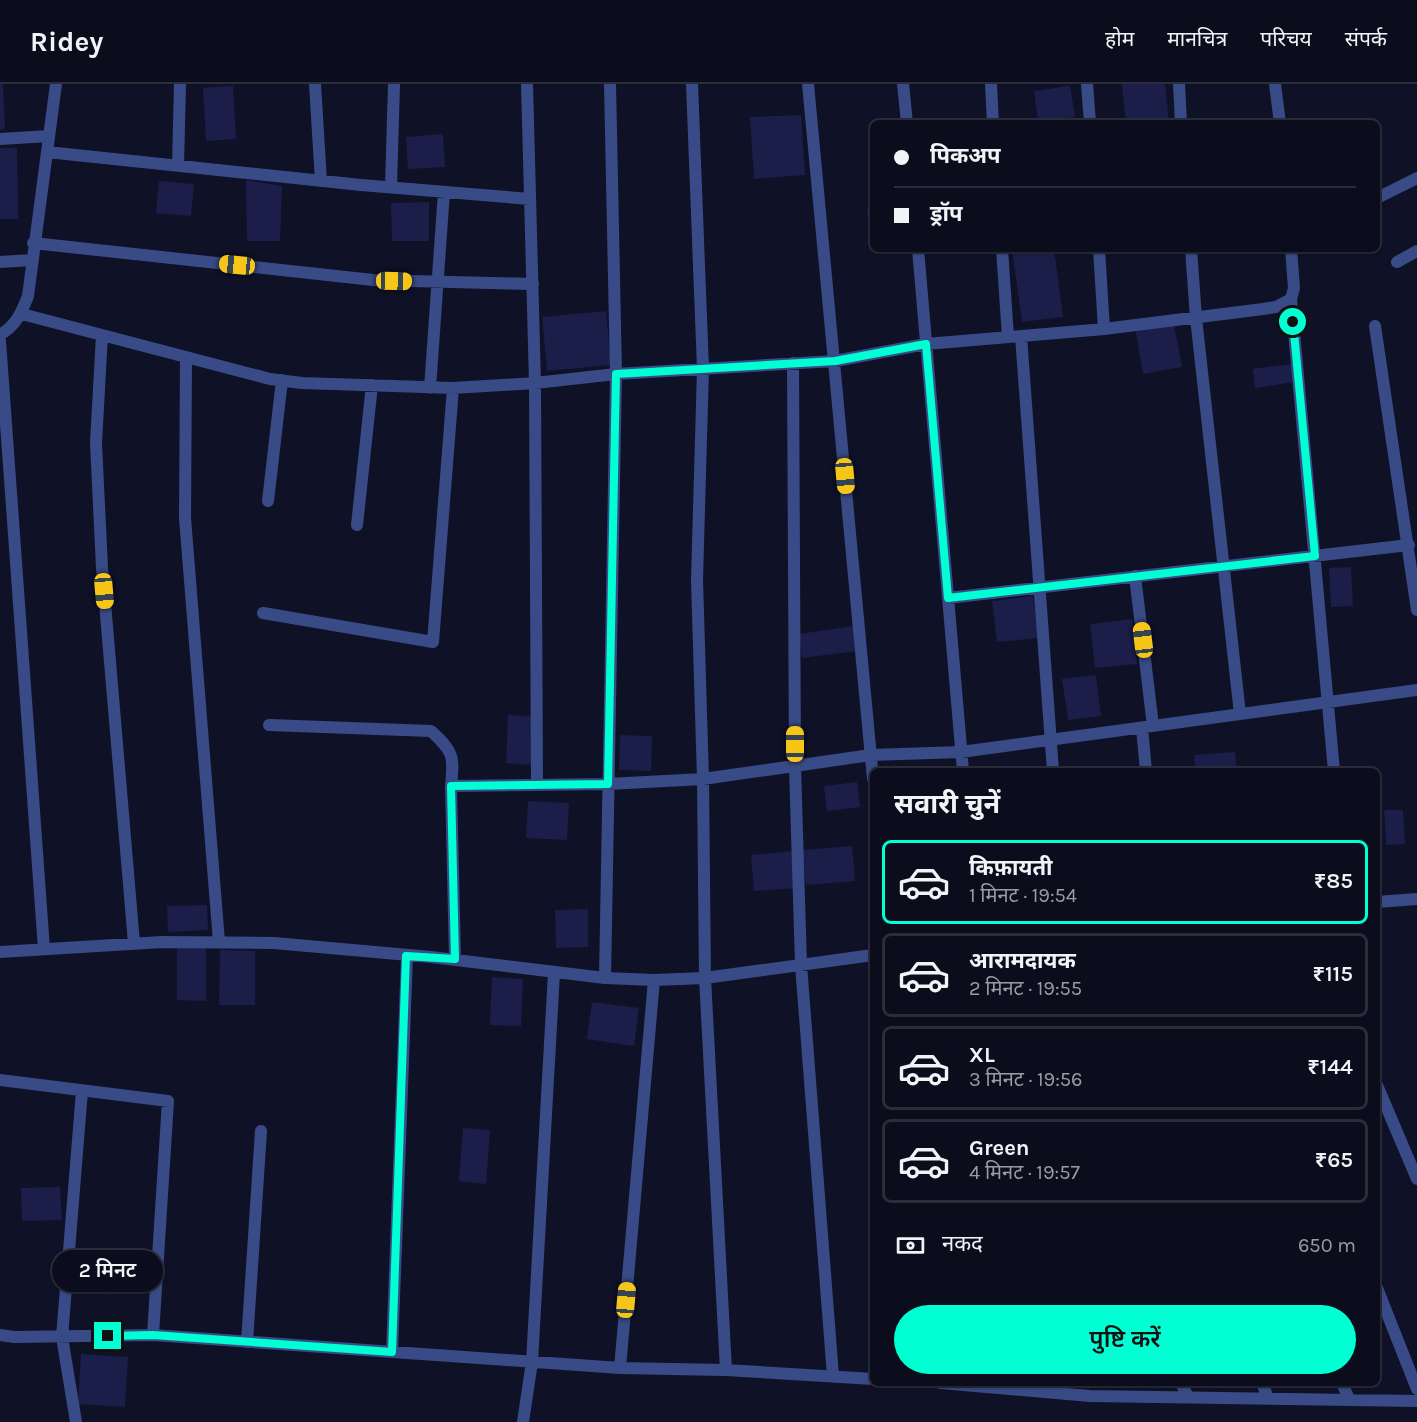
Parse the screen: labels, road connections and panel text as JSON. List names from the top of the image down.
{
  "page": {
    "header": "Ridey",
    "nav": [
      "होम",
      "मानचित्र",
      "परिचय",
      "संपर्क"
    ],
    "banner": ["पिकअप", "ड्रॉप"],
    "heading": "सवारी चुनें",
    "list": [
      {
        "name": "किफ़ायती",
        "note": "1 मिनट · 19:54",
        "value": "₹85"
      },
      {
        "name": "आरामदायक",
        "note": "2 मिनट · 19:55",
        "value": "₹115"
      },
      {
        "name": "XL",
        "note": "3 मिनट · 19:56",
        "value": "₹144"
      },
      {
        "name": "Green",
        "note": "4 मिनट · 19:57",
        "value": "₹65"
      }
    ],
    "pay": ["नकद", "650 m"],
    "bubble": "2 मिनट",
    "buttons": "पुष्टि करें"
  }
}
